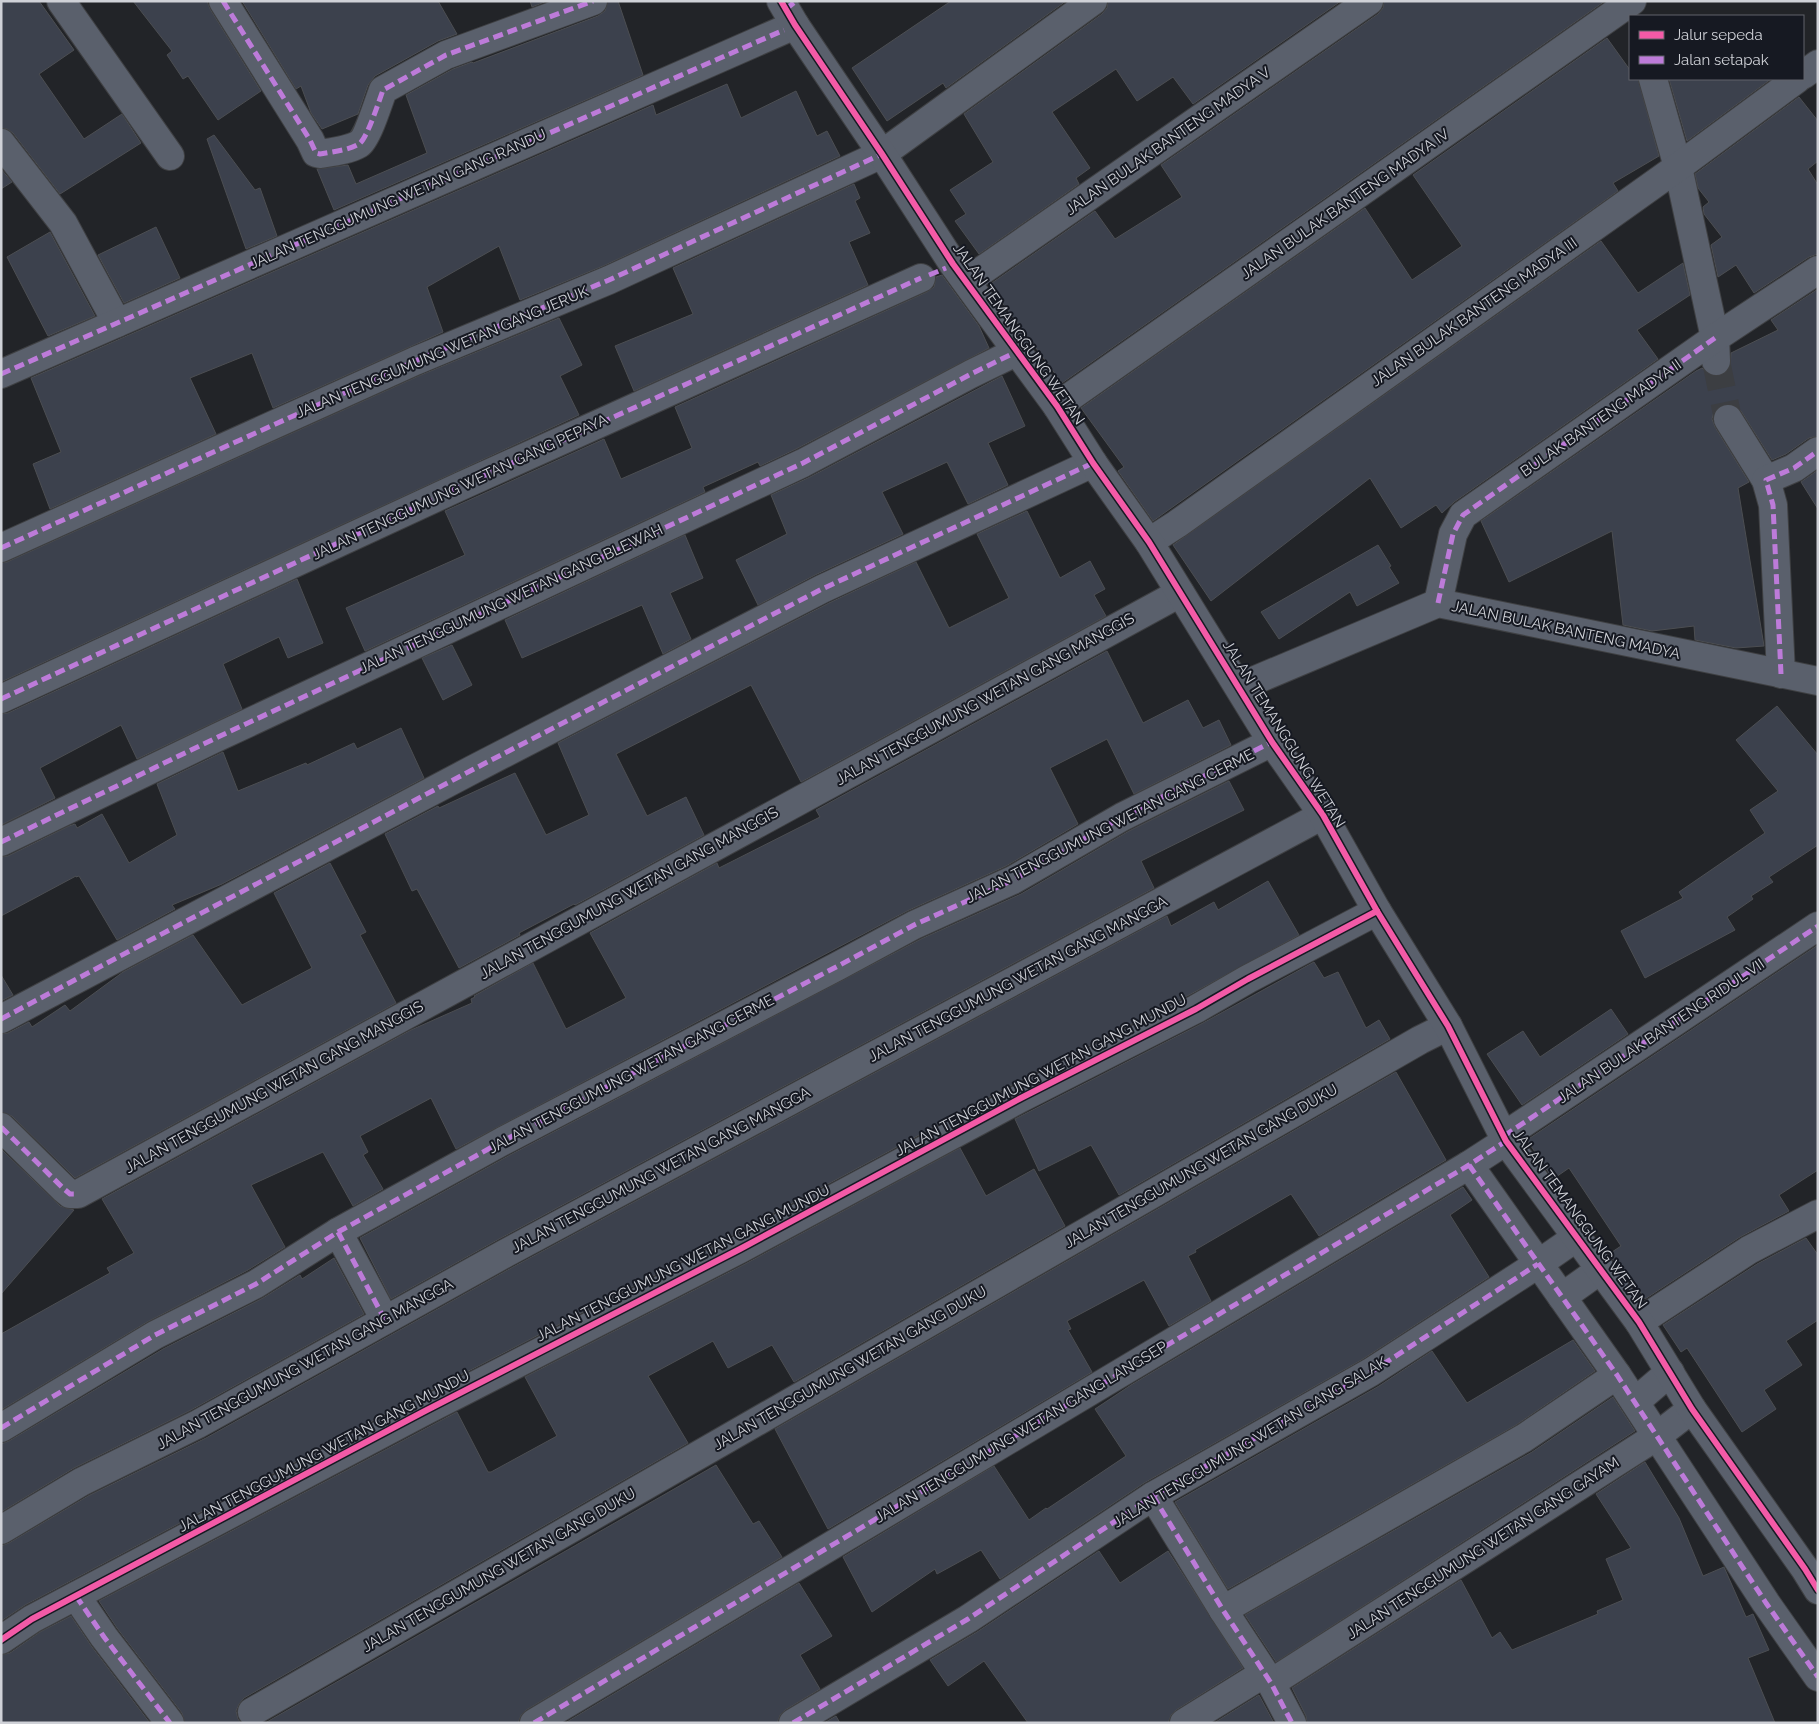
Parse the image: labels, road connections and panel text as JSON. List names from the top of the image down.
{
  "streets": {
    "street": [
      "JALAN BULAK BANTENG MADYA V",
      "JALAN TENGGUMUNG WETAN GANG RANDU",
      "JALAN BULAK BANTENG MADYA IV",
      "JALAN BULAK BANTENG MADYA III",
      "JALAN TEMANGGUNG WETAN",
      "JALAN TENGGUMUNG WETAN GANG JERUK",
      "BULAK BANTENG MADYA II",
      "JALAN TENGGUMUNG WETAN GANG PEPAYA",
      "JALAN TENGGUMUNG WETAN GANG BLEWAH",
      "JALAN BULAK BANTENG MADYA",
      "JALAN TENGGUMUNG WETAN GANG MANGGIS",
      "JALAN TENGGUMUNG WETAN GANG CERME",
      "JALAN TENGGUMUNG WETAN GANG MANGGA",
      "JALAN BULAK BANTENG RIDUL VII",
      "JALAN TENGGUMUNG WETAN GANG MUNDU",
      "JALAN TENGGUMUNG WETAN GANG DUKU",
      "JALAN TENGGUMUNG WETAN GANG LANGSEP",
      "JALAN TENGGUMUNG WETAN GANG SALAK",
      "JALAN TENGGUMUNG WETAN GANG GAYAM"
    ]
  },
  "crossings": [
    ["JALAN BULAK BANTENG MADYA V", "JALAN TEMANGGUNG WETAN"],
    ["JALAN BULAK BANTENG MADYA V", "JALAN TENGGUMUNG WETAN GANG PEPAYA"],
    ["JALAN TENGGUMUNG WETAN GANG RANDU", "JALAN TEMANGGUNG WETAN"],
    ["JALAN BULAK BANTENG MADYA IV", "JALAN TEMANGGUNG WETAN"],
    ["JALAN BULAK BANTENG MADYA III", "JALAN TEMANGGUNG WETAN"],
    ["JALAN TEMANGGUNG WETAN", "JALAN TENGGUMUNG WETAN GANG JERUK"],
    ["JALAN TEMANGGUNG WETAN", "JALAN TENGGUMUNG WETAN GANG PEPAYA"],
    ["JALAN TEMANGGUNG WETAN", "JALAN TENGGUMUNG WETAN GANG BLEWAH"],
    ["JALAN TEMANGGUNG WETAN", "JALAN BULAK BANTENG MADYA"],
    ["JALAN TEMANGGUNG WETAN", "JALAN TENGGUMUNG WETAN GANG MANGGIS"],
    ["JALAN TEMANGGUNG WETAN", "JALAN TENGGUMUNG WETAN GANG CERME"],
    ["JALAN TEMANGGUNG WETAN", "JALAN TENGGUMUNG WETAN GANG MANGGA"],
    ["JALAN TEMANGGUNG WETAN", "JALAN BULAK BANTENG RIDUL VII"],
    ["JALAN TEMANGGUNG WETAN", "JALAN TENGGUMUNG WETAN GANG MUNDU"],
    ["JALAN TEMANGGUNG WETAN", "JALAN TENGGUMUNG WETAN GANG DUKU"],
    ["JALAN TEMANGGUNG WETAN", "JALAN TENGGUMUNG WETAN GANG LANGSEP"],
    ["JALAN TEMANGGUNG WETAN", "JALAN TENGGUMUNG WETAN GANG SALAK"],
    ["JALAN TEMANGGUNG WETAN", "JALAN TENGGUMUNG WETAN GANG GAYAM"],
    ["BULAK BANTENG MADYA II", "JALAN BULAK BANTENG MADYA"],
    ["JALAN BULAK BANTENG RIDUL VII", "JALAN TENGGUMUNG WETAN GANG LANGSEP"]
  ],
  "legend": ["Jalur sepeda", "Jalan setapak"]
}
